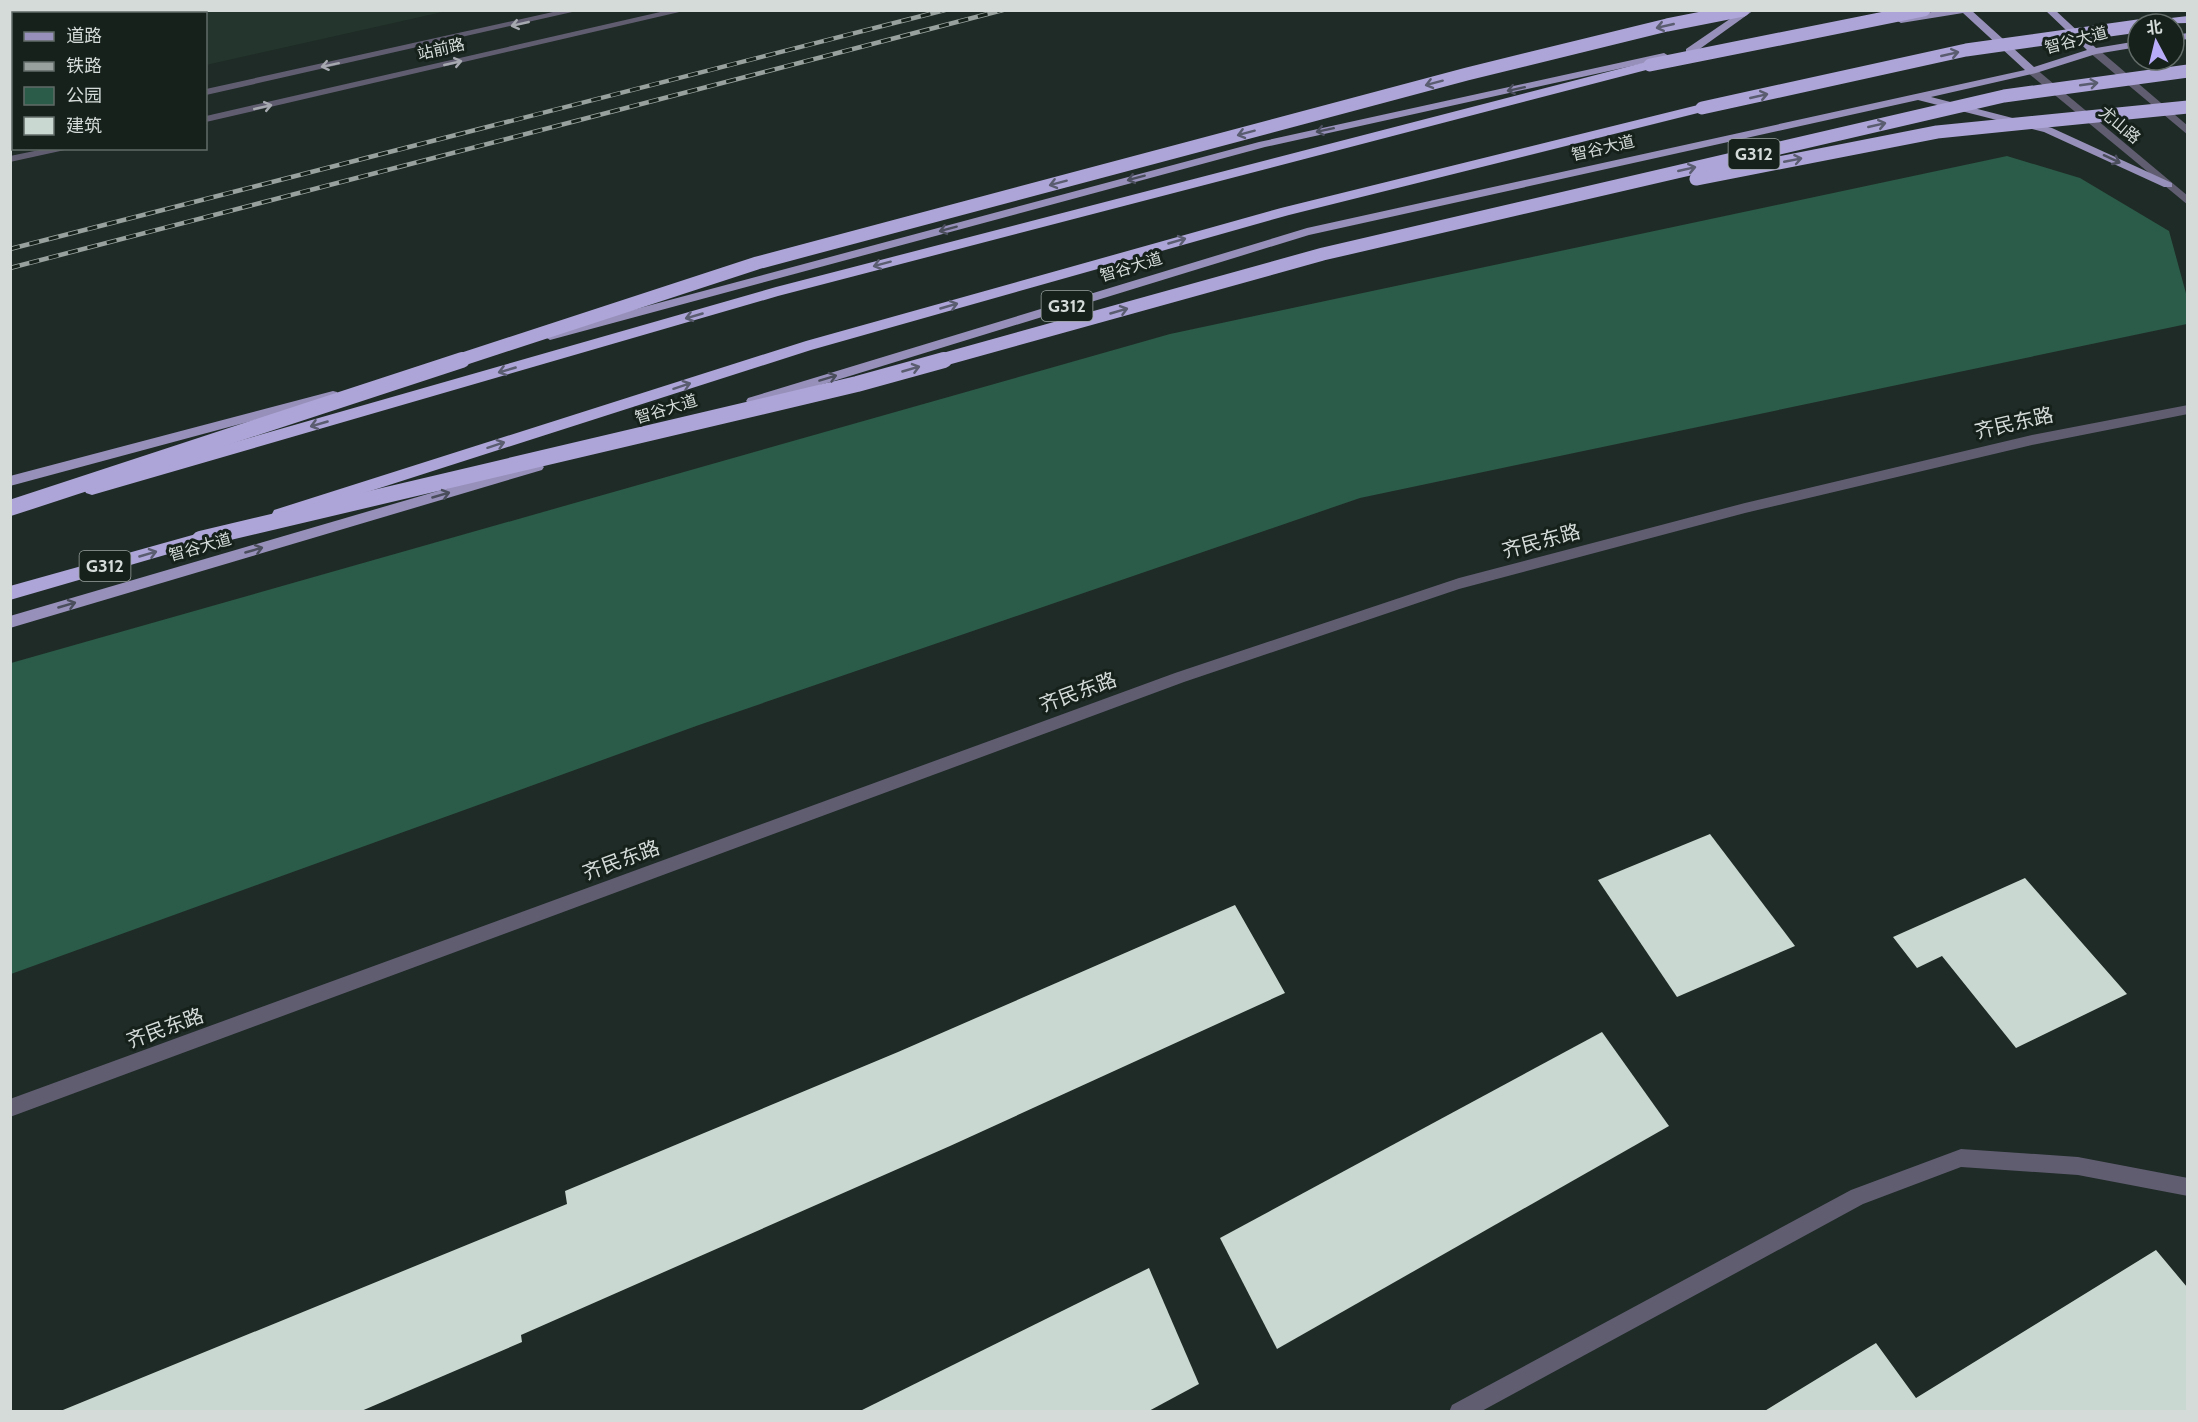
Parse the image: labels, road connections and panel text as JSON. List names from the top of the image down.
{
  "streets": {
    "highway": ["智谷大道", "G312"],
    "street": ["站前路", "尤山路", "齐民东路"]
  },
  "crossings": [
    ["智谷大道", "尤山路"],
    ["智谷大道", "G312"]
  ],
  "legend": [
    "道路",
    "铁路",
    "公园",
    "建筑"
  ],
  "north": "top"
}
